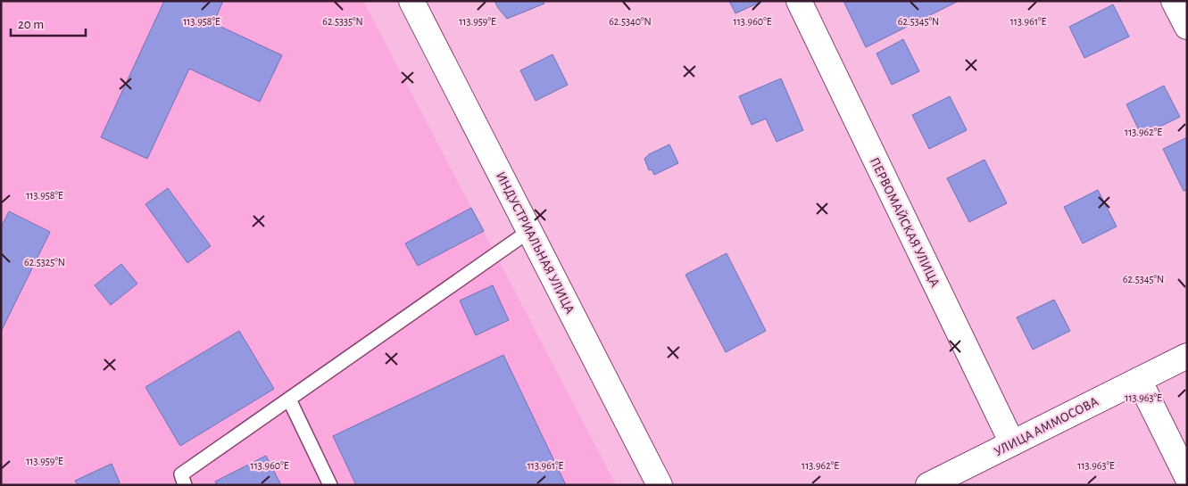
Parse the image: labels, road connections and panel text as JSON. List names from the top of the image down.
{
  "streets": {
    "main road": ["ПЕРВОМАЙСКАЯ УЛИЦА", "ИНДУСТРИАЛЬНАЯ УЛИЦА", "УЛИЦА АММОСОВА"]
  },
  "crossings": [
    ["ПЕРВОМАЙСКАЯ УЛИЦА", "УЛИЦА АММОСОВА"]
  ],
  "scale_bar": "20 m",
  "coordinates": [
    "113.958°E",
    "113.959°E",
    "113.960°E",
    "113.961°E",
    "62.5335°N",
    "62.5340°N",
    "62.5345°N",
    "113.962°E",
    "62.5325°N",
    "113.963°E"
  ]
}
